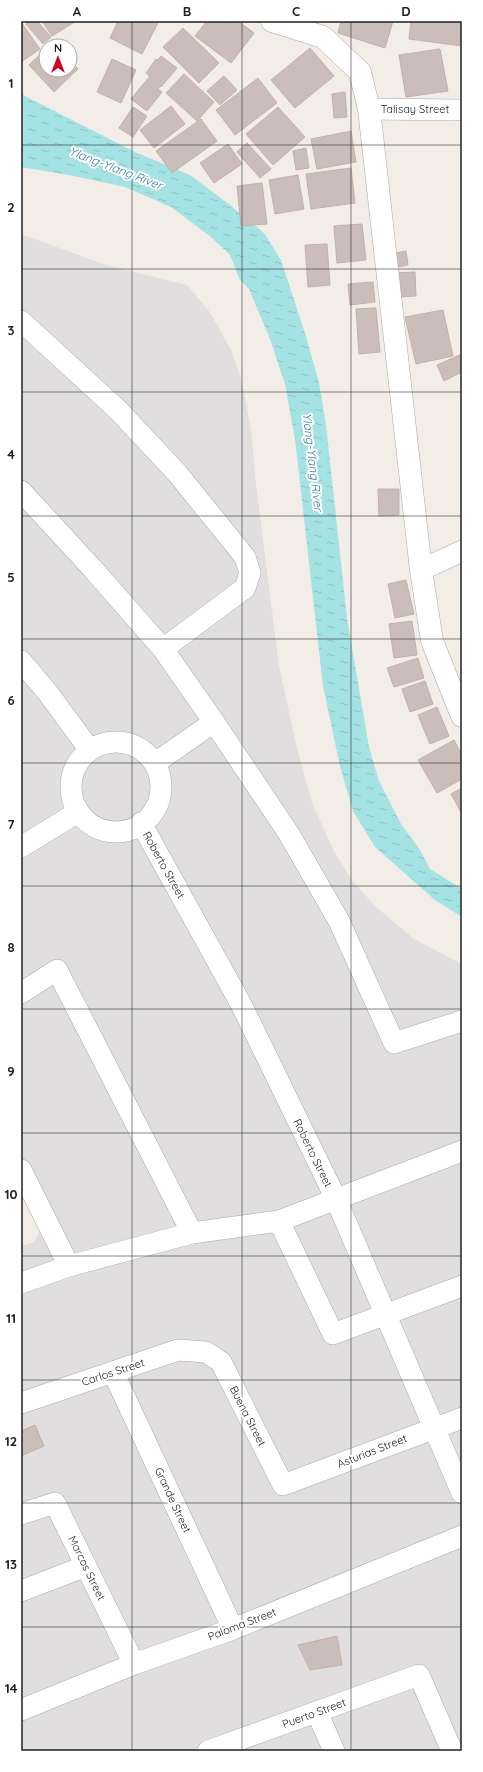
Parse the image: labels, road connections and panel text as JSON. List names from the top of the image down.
{
  "streets": {
    "street": [
      "Talisay Street",
      "Roberto Street",
      "Carlos Street",
      "Buena Street",
      "Asturias Street",
      "Grande Street",
      "Marcos Street",
      "Paloma Street",
      "Puerto Street"
    ]
  },
  "crossings": [
    ["Roberto Street", "Asturias Street"],
    ["Carlos Street", "Buena Street"],
    ["Carlos Street", "Grande Street"],
    ["Buena Street", "Asturias Street"],
    ["Grande Street", "Paloma Street"],
    ["Marcos Street", "Paloma Street"]
  ],
  "water": ["Ylang-Ylang River"],
  "north": "top",
  "grid": {
    "columns": [
      "A",
      "B",
      "C",
      "D"
    ],
    "rows": [
      "1",
      "2",
      "3",
      "4",
      "5",
      "6",
      "7",
      "8",
      "9",
      "10",
      "11",
      "12",
      "13",
      "14"
    ]
  }
}
